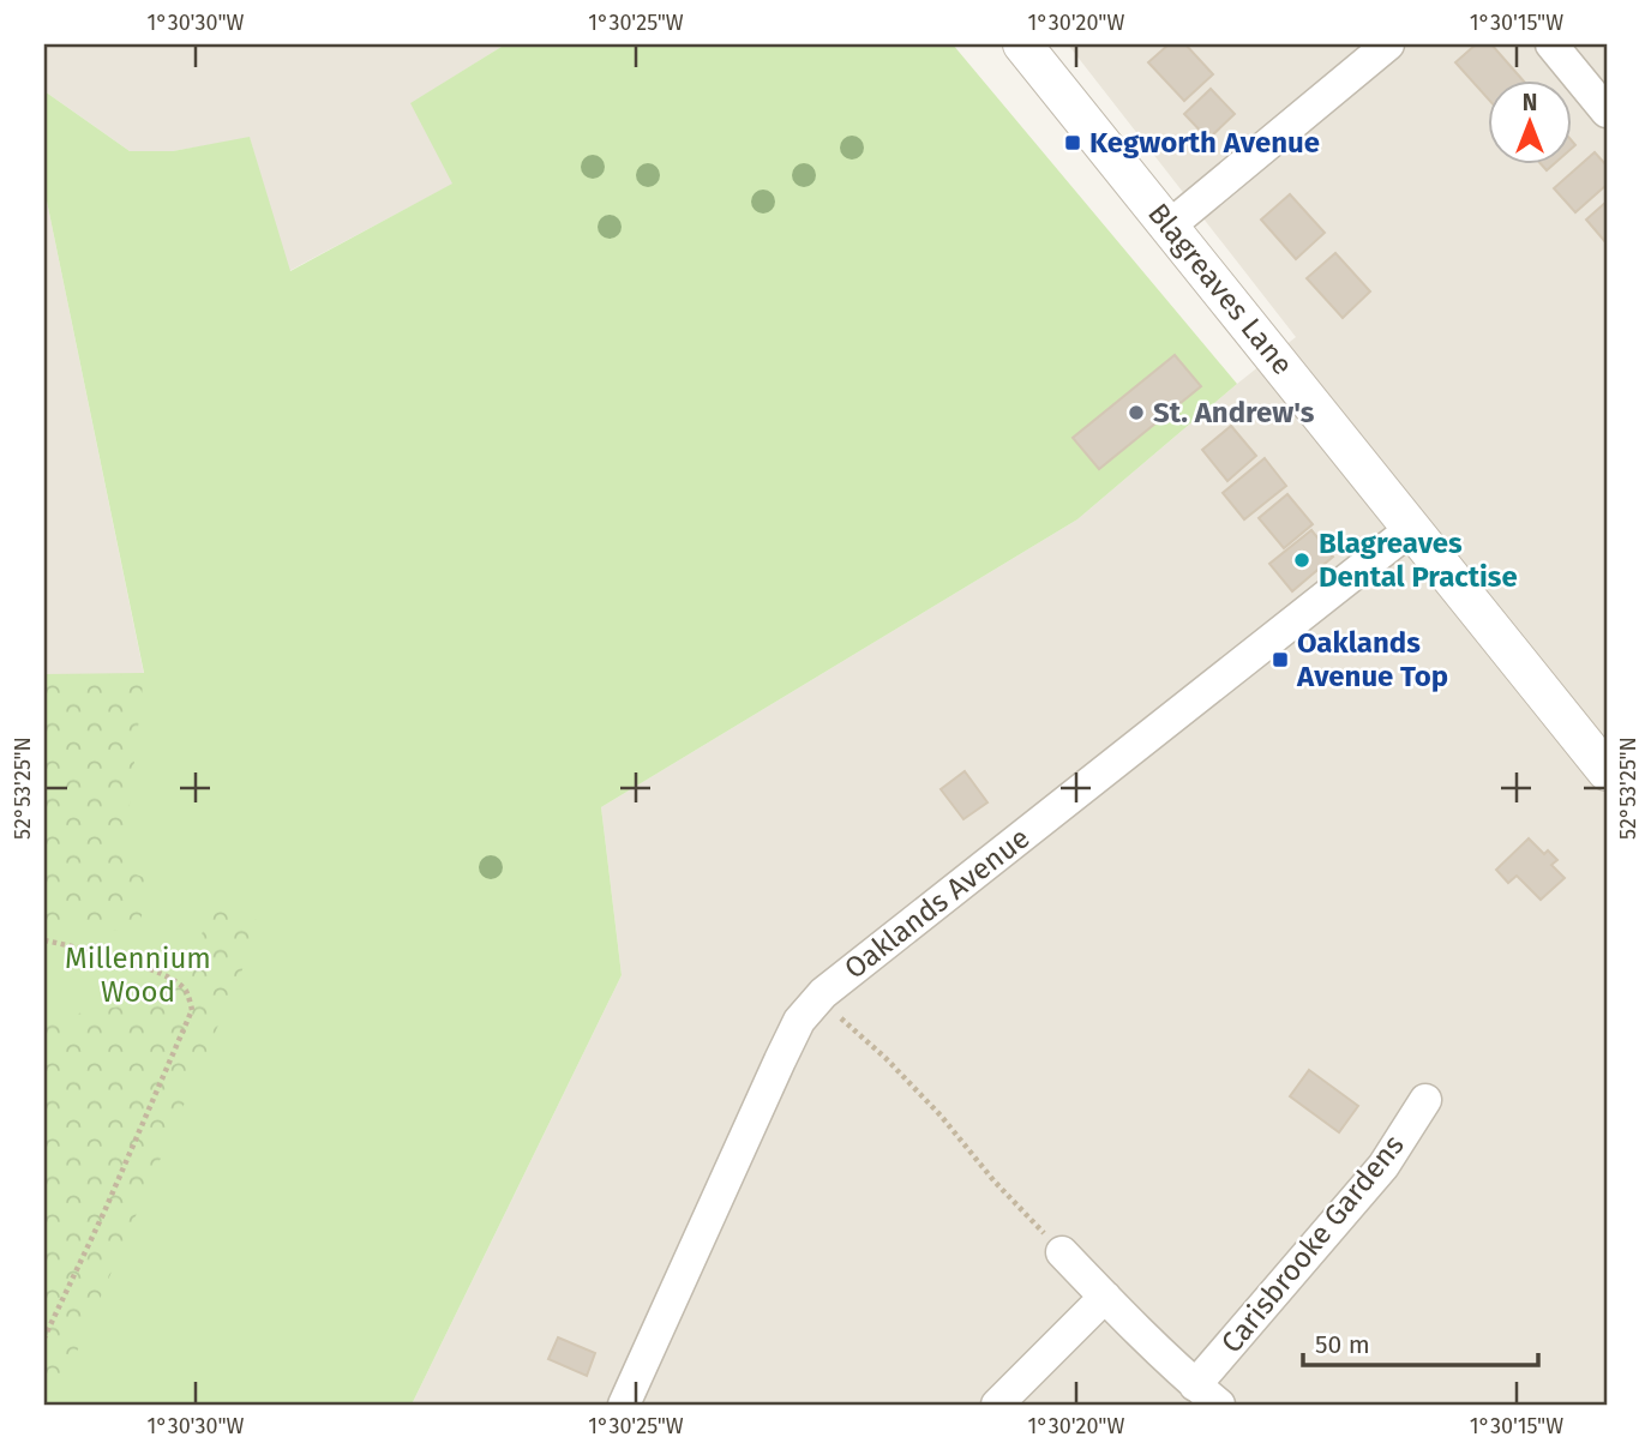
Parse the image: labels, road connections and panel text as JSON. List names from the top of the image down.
{
  "streets": {
    "street": ["Blagreaves Lane", "Oaklands Avenue", "Carisbrooke Gardens"]
  },
  "crossings": [
    ["Blagreaves Lane", "Oaklands Avenue"]
  ],
  "parks": ["Millennium Wood"],
  "places": {
    "transit": ["Kegworth Avenue", "Oaklands Avenue Top"],
    "other": ["St. Andrew's", "Blagreaves Dental Practise"]
  },
  "scale_bar": "50 m",
  "north": "top",
  "coordinates": [
    "1°30'30\"W",
    "1°30'25\"W",
    "1°30'20\"W",
    "1°30'15\"W",
    "52°53'25\"N"
  ]
}
